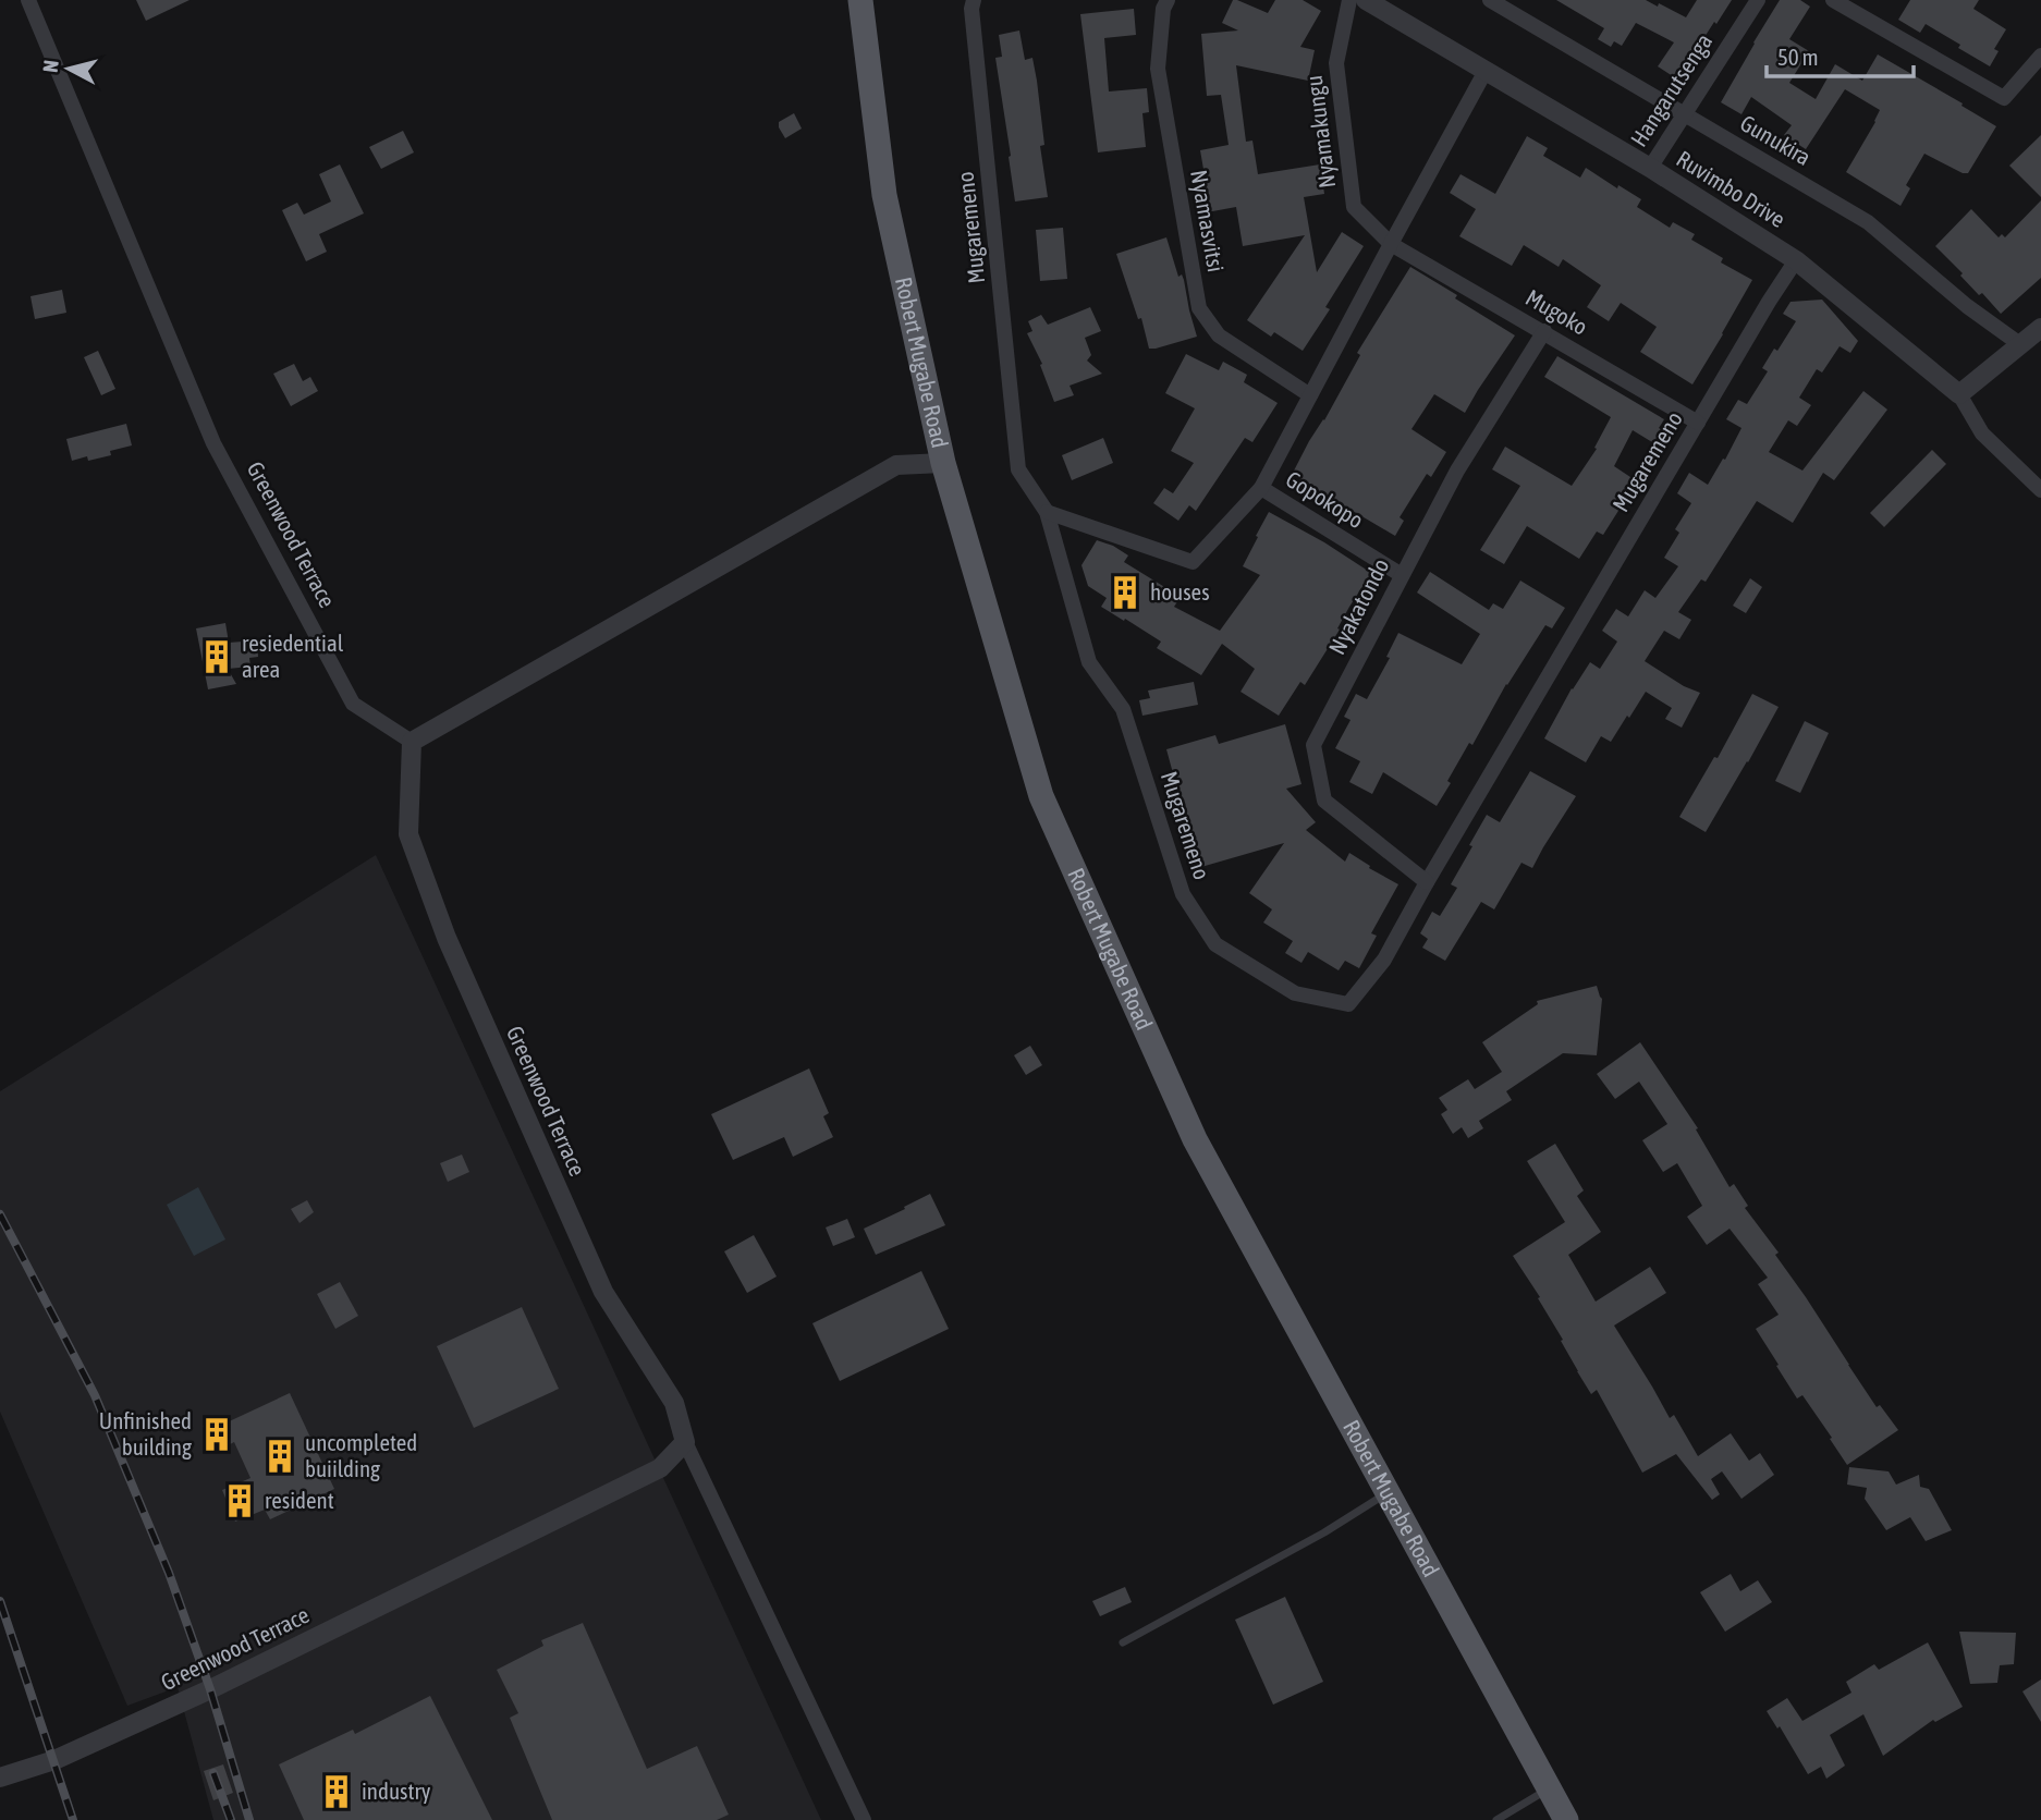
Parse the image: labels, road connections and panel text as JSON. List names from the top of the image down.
{
  "streets": {
    "main road": ["Robert Mugabe Road"],
    "street": [
      "Hangarutsenga",
      "Nyamakungu",
      "Gunukira",
      "Ruvimbo Drive",
      "Nyamasvitsi",
      "Mugaremeno",
      "Mugoko",
      "Gopokopo",
      "Greenwood Terrace",
      "Nyakatondo"
    ]
  },
  "crossings": [
    ["Hangarutsenga", "Gunukira"],
    ["Hangarutsenga", "Ruvimbo Drive"],
    ["Nyamakungu", "Mugoko"],
    ["Ruvimbo Drive", "Mugaremeno"],
    ["Mugaremeno", "Mugoko"],
    ["Mugaremeno", "Nyakatondo"],
    ["Mugoko", "Nyakatondo"],
    ["Gopokopo", "Nyakatondo"]
  ],
  "places": {
    "building": [
      "houses",
      "resiedential area",
      "Unfinished building",
      "uncompleted buiilding",
      "resident",
      "industry"
    ]
  },
  "scale_bar": "50 m",
  "north": "left"
}
